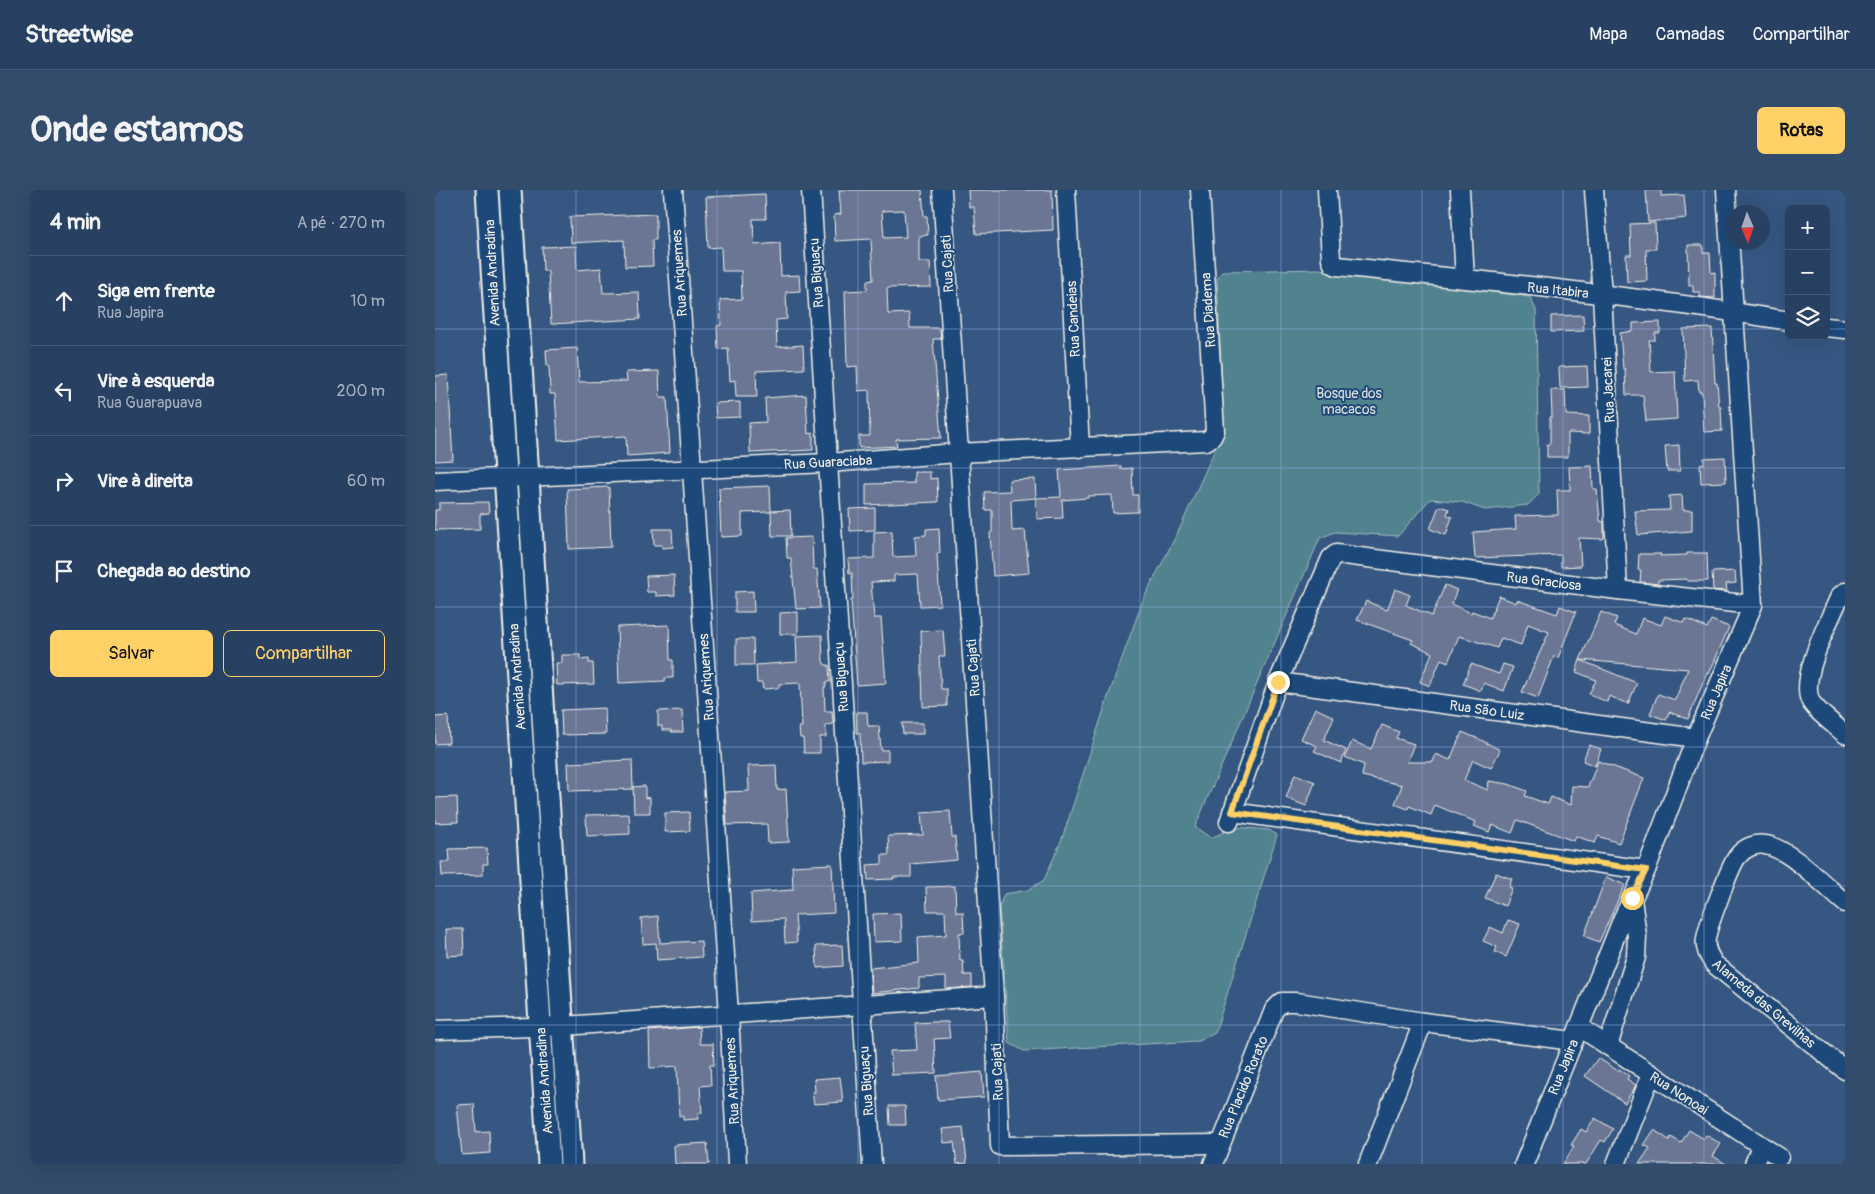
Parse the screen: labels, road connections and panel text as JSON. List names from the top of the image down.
{
  "streets": {
    "main road": ["Avenida Andradina"],
    "street": [
      "Rua Cajati",
      "Rua Ariquemes",
      "Rua Biguaçu",
      "Rua Itabira",
      "Rua Diadema",
      "Rua Candeias",
      "Rua Jacarei",
      "Rua Guaraciaba",
      "Rua Graciosa",
      "Rua Japira",
      "Rua São Luiz",
      "Alameda das Grevilhas",
      "Rua Placido Rorato",
      "Rua Nonoai"
    ]
  },
  "crossings": [
    ["Rua Cajati", "Rua Guaraciaba"],
    ["Rua Cajati", "Rua Placido Rorato"],
    ["Avenida Andradina", "Rua Guaraciaba"],
    ["Rua Ariquemes", "Rua Guaraciaba"],
    ["Rua Biguaçu", "Rua Guaraciaba"],
    ["Rua Itabira", "Rua Jacarei"],
    ["Rua Itabira", "Rua Japira"],
    ["Rua Diadema", "Rua Guaraciaba"],
    ["Rua Candeias", "Rua Guaraciaba"],
    ["Rua Jacarei", "Rua Graciosa"],
    ["Rua Graciosa", "Rua Japira"],
    ["Rua Graciosa", "Rua São Luiz"],
    ["Rua Japira", "Rua São Luiz"],
    ["Rua Japira", "Rua Nonoai"]
  ],
  "parks": ["Bosque dos macacos"],
  "north": "bottom",
  "page": {
    "header": "Streetwise",
    "nav": ["Mapa", "Camadas", "Compartilhar"],
    "buttons": [
      "Rotas",
      ["Salvar", "Compartilhar"]
    ],
    "title": "Onde estamos",
    "heading": ["4 min", "A pé · 270 m"],
    "map_buttons": ["+", "−"],
    "list": [
      ["Siga em frente", "Rua Japira", "10 m"],
      ["Vire à esquerda", "Rua Guarapuava", "200 m"],
      ["Vire à direita", "60 m"],
      "Chegada ao destino"
    ]
  }
}
